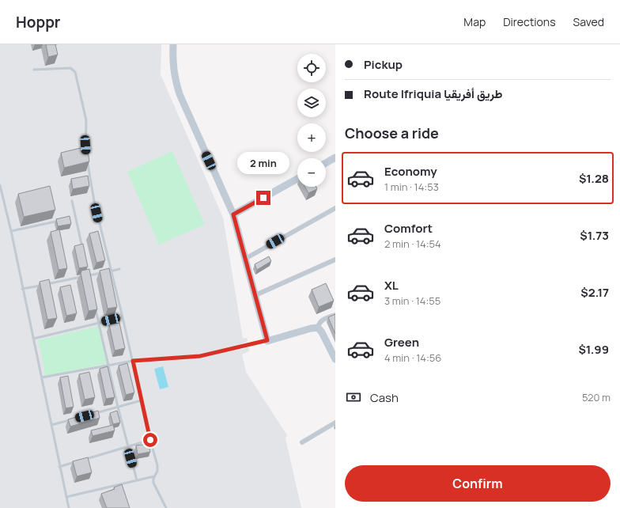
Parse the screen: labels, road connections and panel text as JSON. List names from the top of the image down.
{
  "page": {
    "header": "Hoppr",
    "nav": ["Map", "Directions", "Saved"],
    "banner": ["Pickup", "Route Ifriquia طريق أفريقيا"],
    "map_buttons": ["+", "−"],
    "heading": "Choose a ride",
    "bubble": "2 min",
    "list": [
      {
        "name": "Economy",
        "note": "1 min · 14:53",
        "value": "$1.28"
      },
      {
        "name": "Comfort",
        "note": "2 min · 14:54",
        "value": "$1.73"
      },
      {
        "name": "XL",
        "note": "3 min · 14:55",
        "value": "$2.17"
      },
      {
        "name": "Green",
        "note": "4 min · 14:56",
        "value": "$1.99"
      }
    ],
    "pay": ["Cash", "520 m"],
    "buttons": "Confirm"
  }
}
